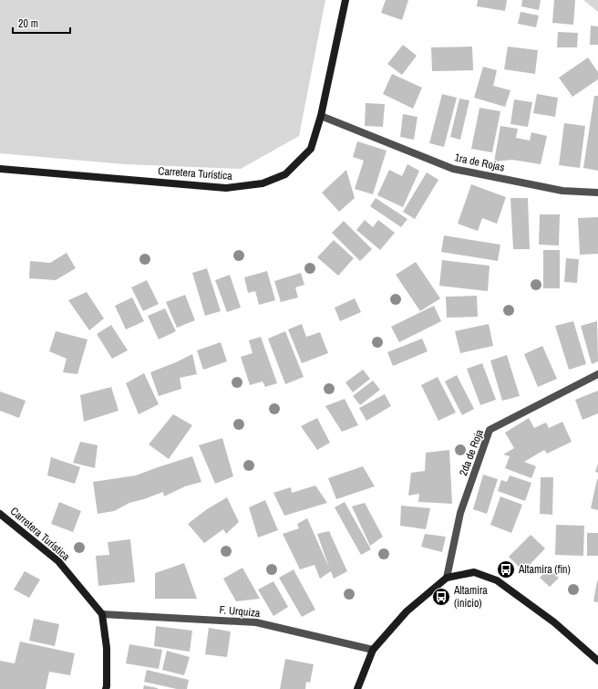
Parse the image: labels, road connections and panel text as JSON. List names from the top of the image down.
{
  "streets": {
    "main road": ["Carretera Turística"],
    "street": ["1ra de Rojas", "2da de Roja", "F. Urquiza"]
  },
  "crossings": [
    ["1ra de Rojas", "Carretera Turística"],
    ["Carretera Turística", "F. Urquiza"]
  ],
  "places": {
    "bus stop": ["Altamira (fin)", "Altamira (inicio)"]
  },
  "scale_bar": "20 m"
}
